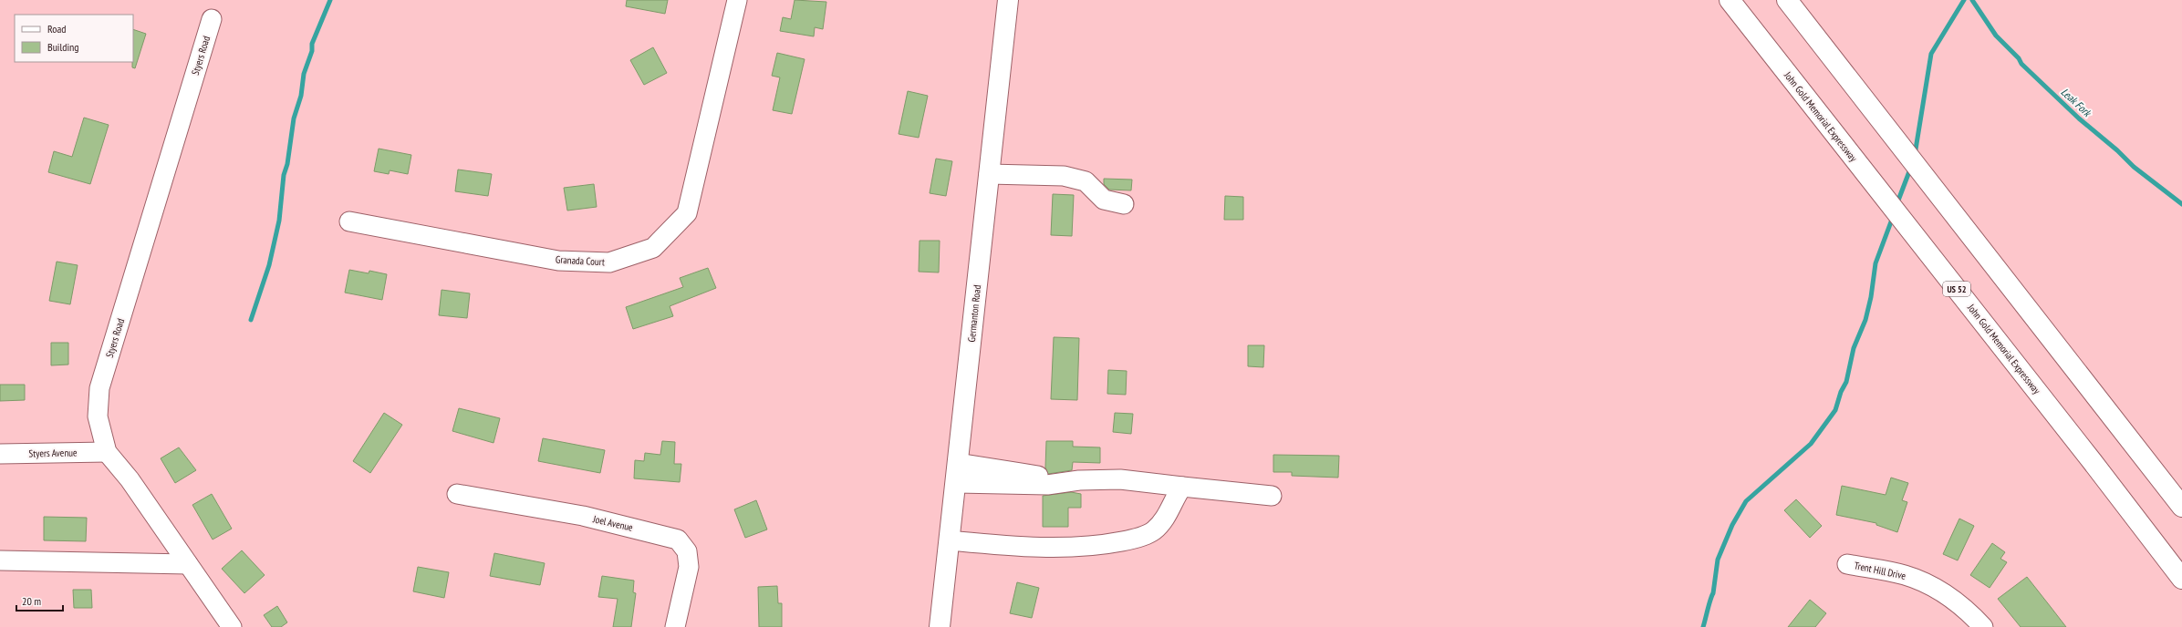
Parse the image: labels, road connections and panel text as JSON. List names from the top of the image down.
{
  "streets": {
    "main road": ["John Gold Memorial Expressway", "US 52", "Germanton Road"],
    "street": [
      "Styers Road",
      "Granada Court",
      "Styers Avenue",
      "Joel Avenue",
      "Trent Hill Drive"
    ]
  },
  "crossings": [
    ["Styers Road", "Styers Avenue"]
  ],
  "water": ["Leak Fork"],
  "legend": ["Road", "Building"],
  "scale_bar": "20 m"
}
